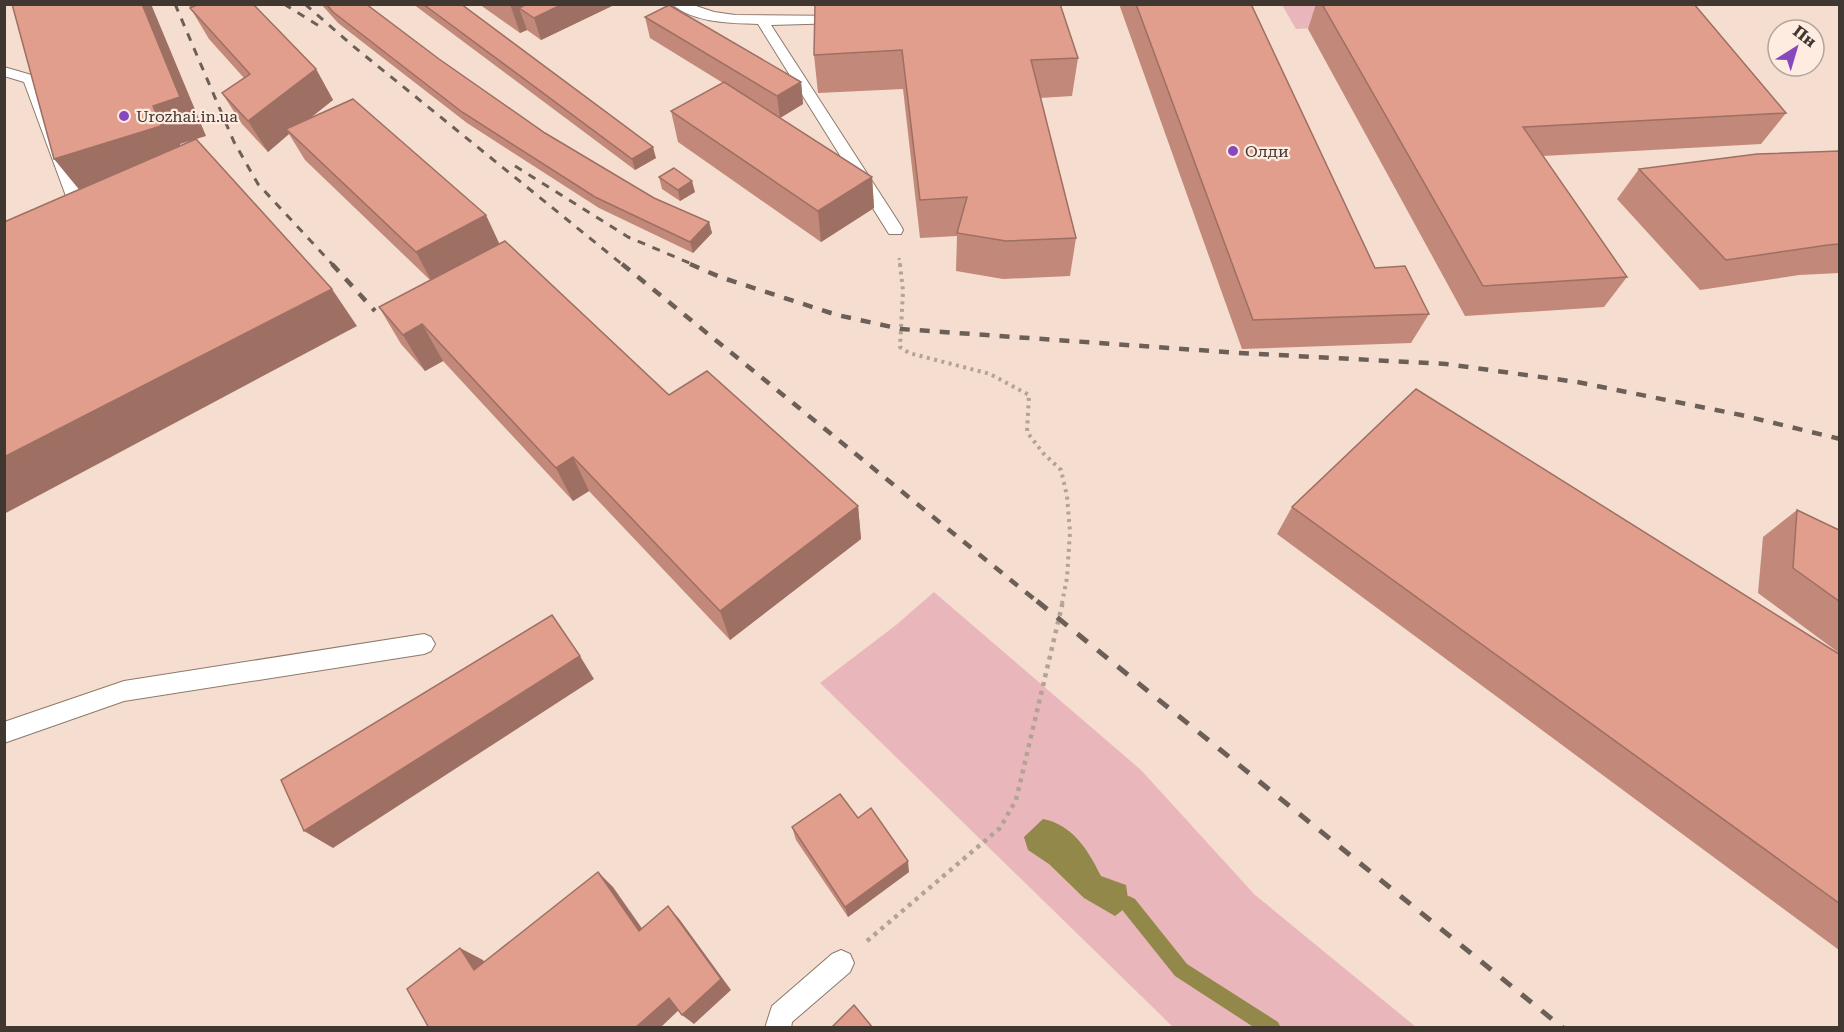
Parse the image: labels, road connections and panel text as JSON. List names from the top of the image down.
{
  "places": ["Urozhai.in.ua", "Олди"],
  "north": "top right"
}
